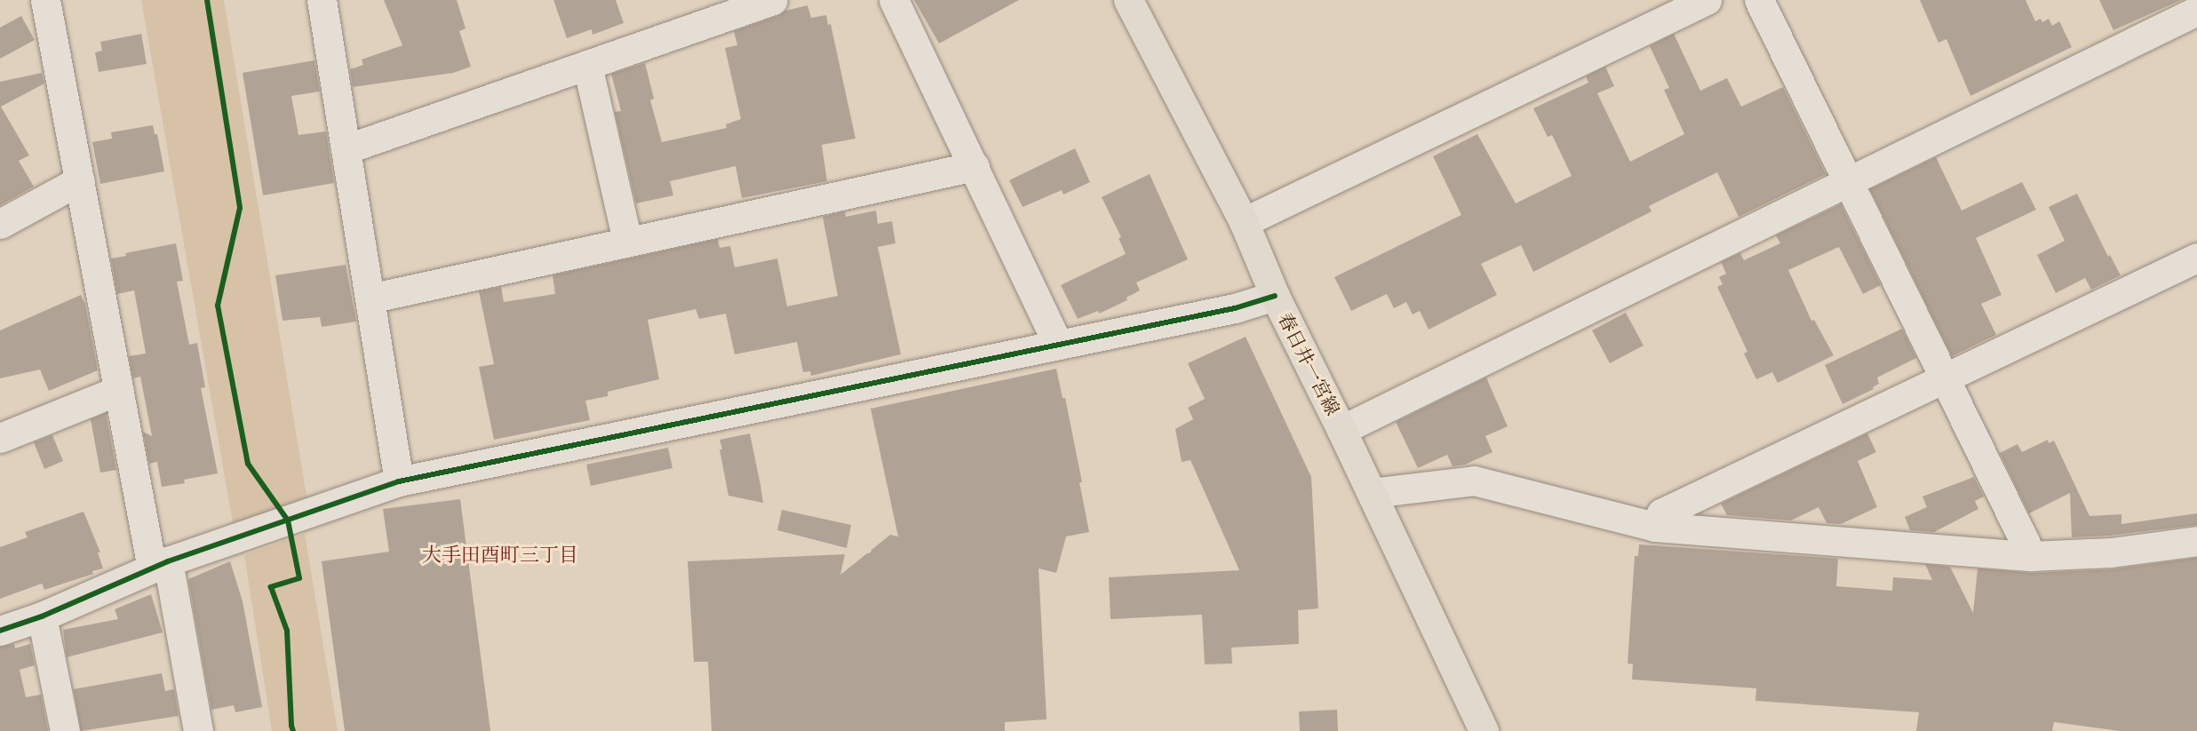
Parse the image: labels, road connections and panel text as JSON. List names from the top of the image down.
{
  "streets": {
    "main road": ["春日井一宮線"]
  },
  "districts": ["大手田酉町三丁目"]
}
